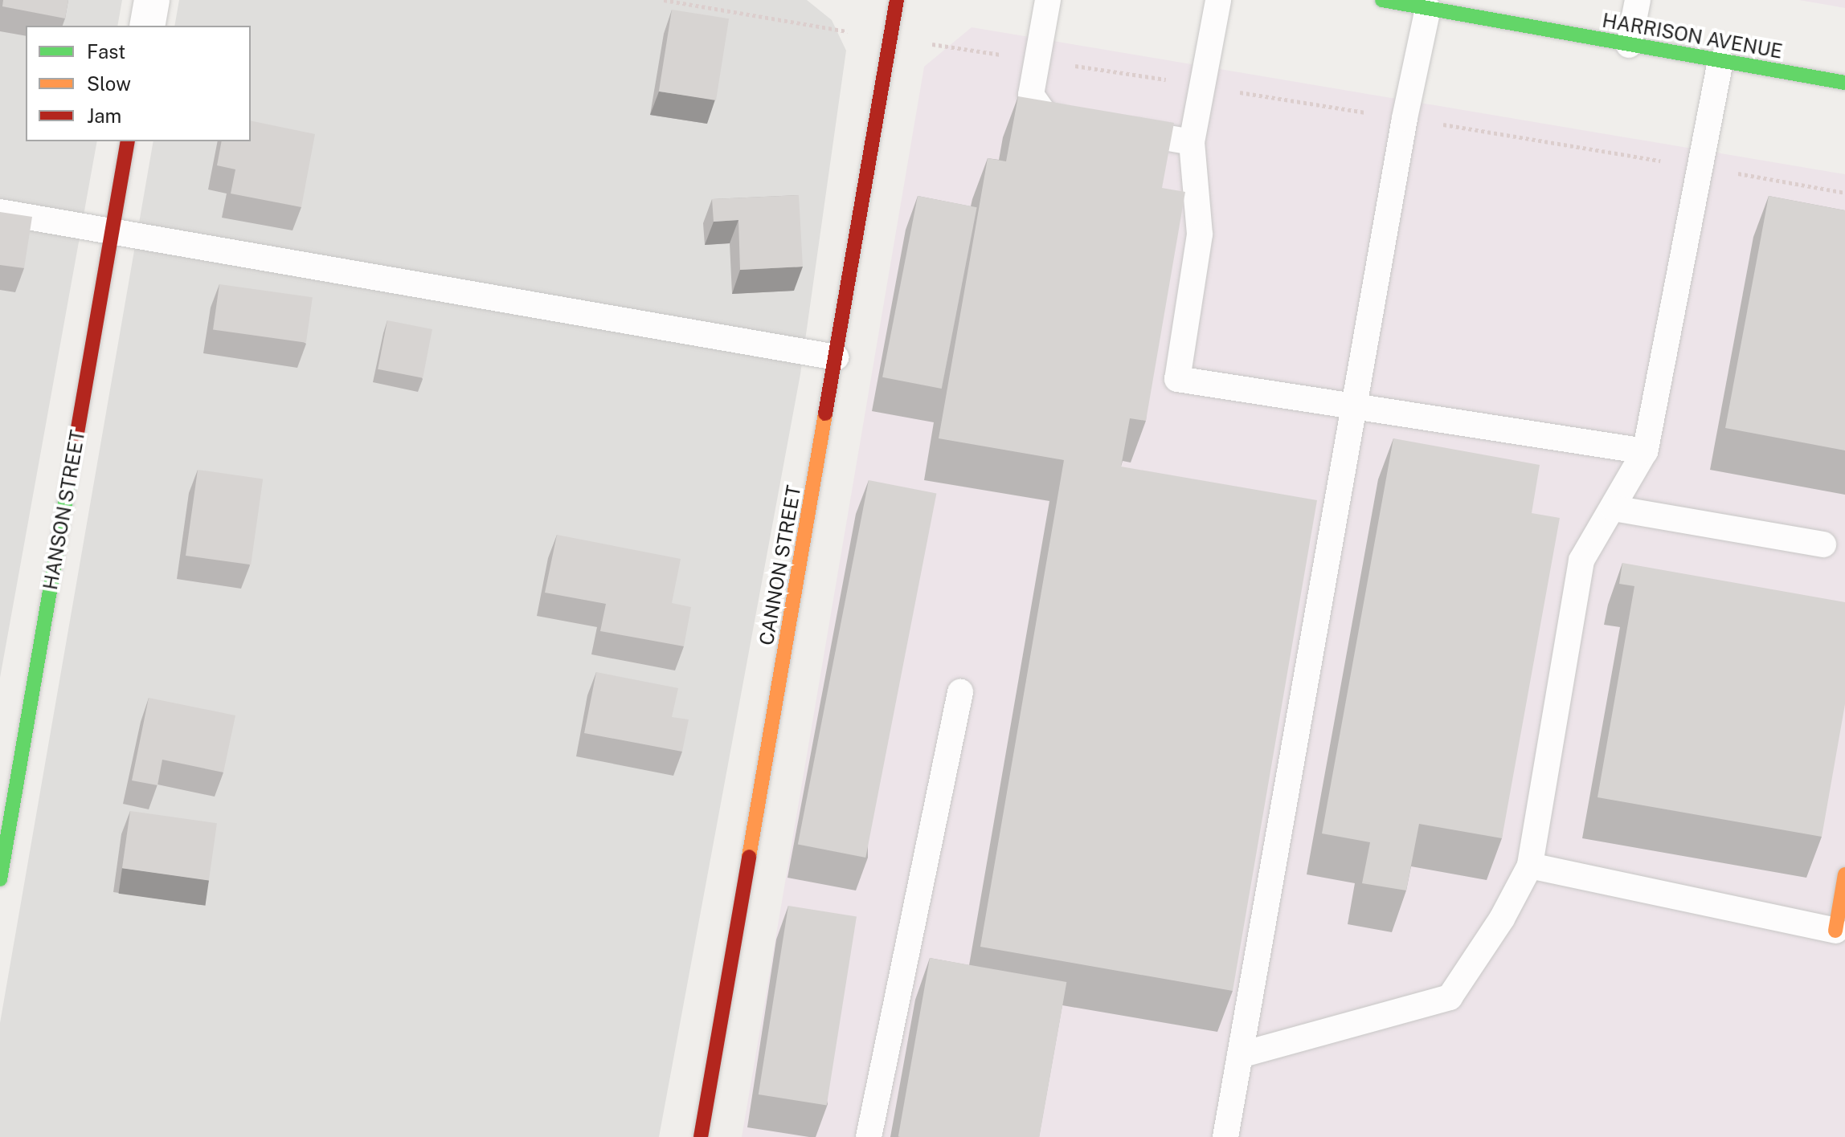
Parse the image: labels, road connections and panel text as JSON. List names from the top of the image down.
{
  "streets": {
    "street": ["HARRISON AVENUE", "HANSON STREET", "CANNON STREET"]
  },
  "legend": ["Fast", "Slow", "Jam"]
}
